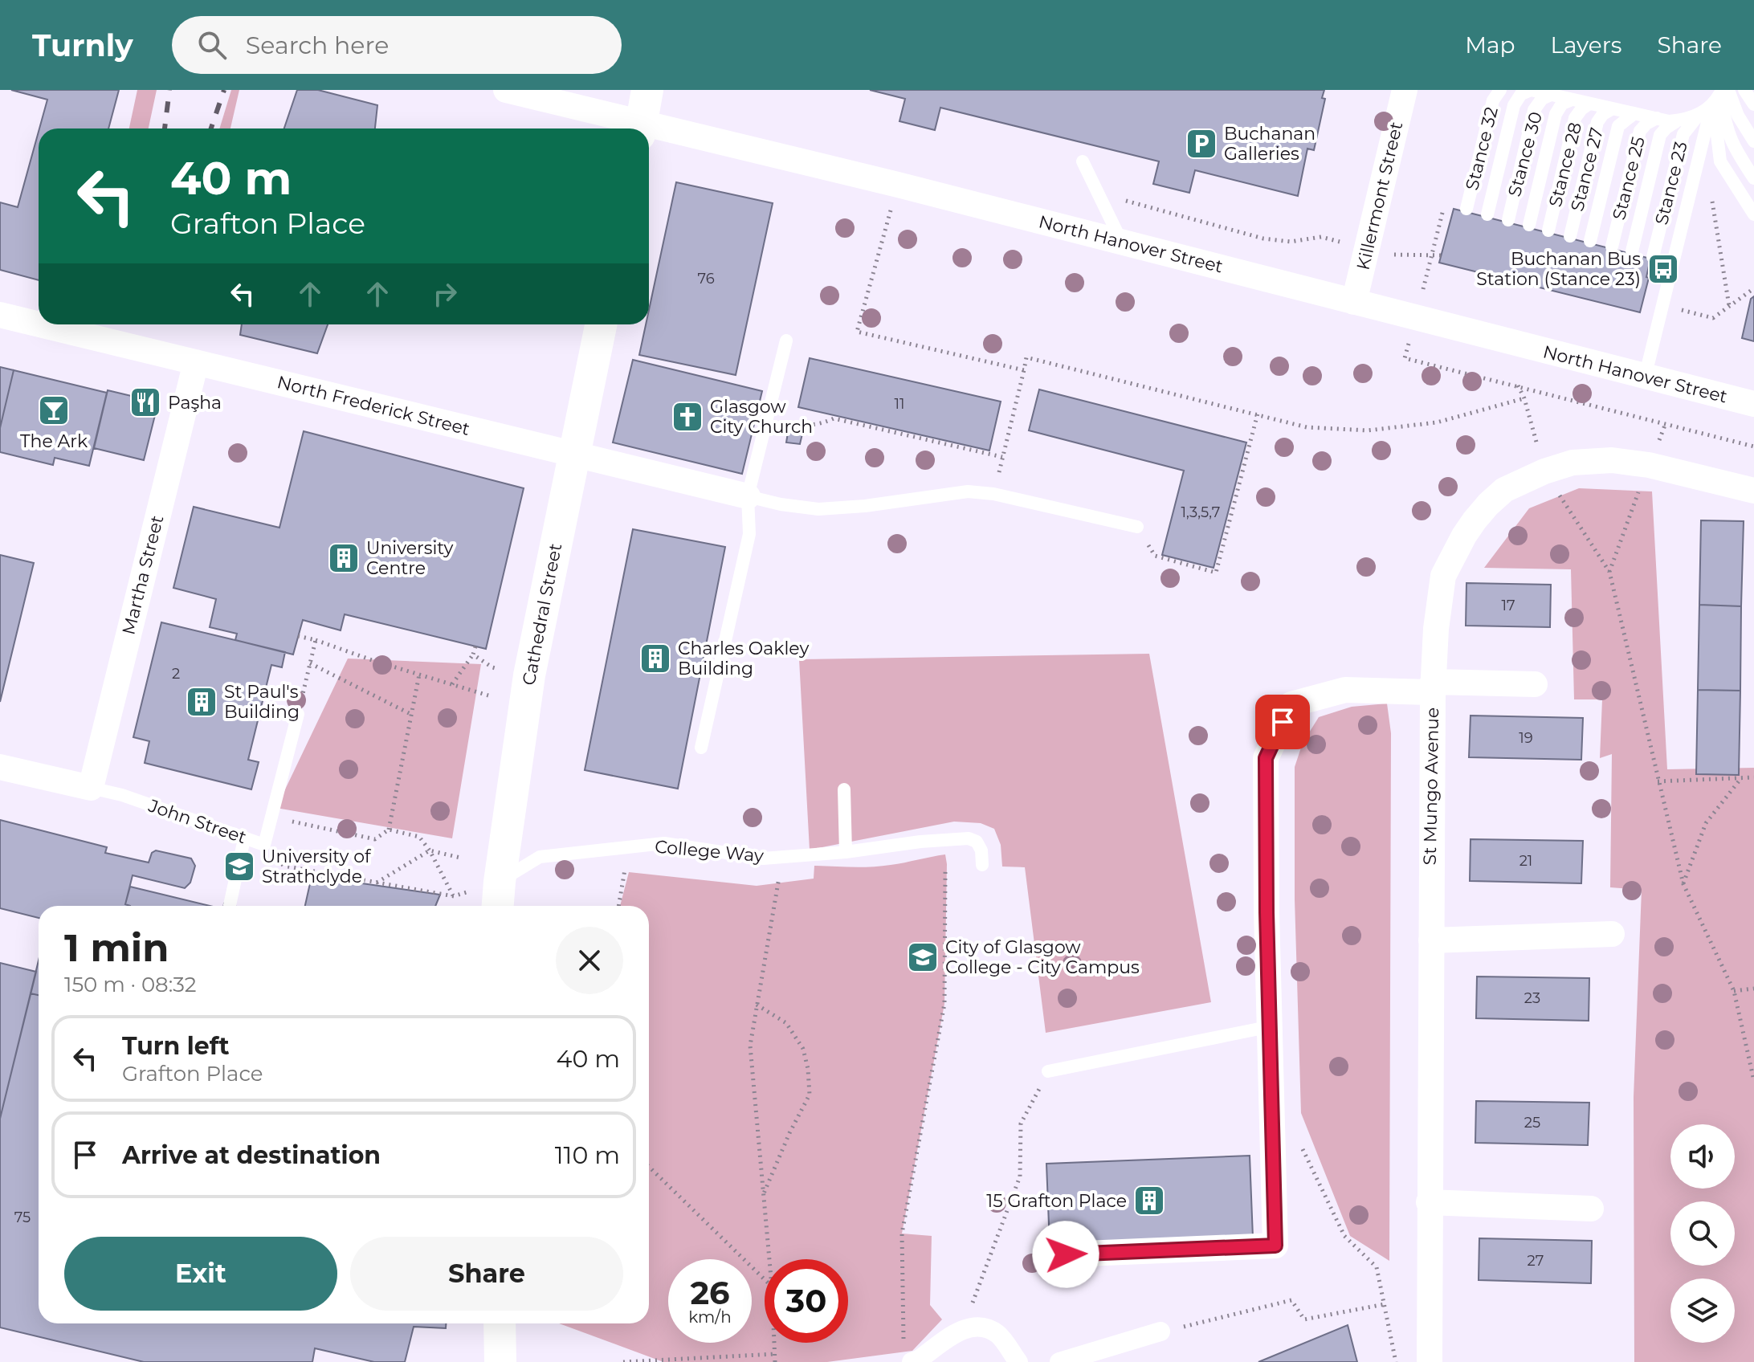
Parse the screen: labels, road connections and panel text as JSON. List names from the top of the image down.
{
  "streets": {
    "street": [
      "Killermont Street",
      "North Hanover Street",
      "North Frederick Street",
      "Martha Street",
      "Cathedral Street",
      "St Mungo Avenue",
      "John Street"
    ],
    "lane": [
      "Stance 32",
      "Stance 30",
      "Stance 28",
      "Stance 27",
      "Stance 25",
      "Stance 23",
      "College Way"
    ]
  },
  "crossings": [
    ["Killermont Street", "North Hanover Street"],
    ["North Frederick Street", "Martha Street"],
    ["North Frederick Street", "Cathedral Street"],
    ["Martha Street", "John Street"],
    ["Cathedral Street", "College Way"]
  ],
  "places": {
    "parking": ["Buchanan Galleries"],
    "bus stop": ["Buchanan Bus Station (Stance 23)"],
    "restaurant": ["Paşha"],
    "bar": ["The Ark"],
    "church": ["Glasgow City Church"],
    "building": [
      "University Centre",
      "Charles Oakley Building",
      "St Paul's Building",
      "15 Grafton Place"
    ],
    "school or university": ["University of Strathclyde", "City of Glasgow College - City Campus"]
  },
  "house_numbers": [
    "76",
    "11",
    "1,3,5,7",
    "17",
    "2",
    "19",
    "21",
    "23",
    "25",
    "75",
    "27"
  ],
  "page": {
    "header": "Turnly",
    "search": "Search here",
    "nav": ["Map", "Layers", "Share"],
    "turn": ["40 m", "Grafton Place"],
    "heading": ["1 min", "150 m · 08:32"],
    "list": [
      {
        "name": "Turn left",
        "note": "Grafton Place",
        "value": "40 m"
      },
      {
        "name": "Arrive at destination",
        "value": "110 m"
      }
    ],
    "buttons": ["Exit", "Share"],
    "speed": "26 km/h",
    "limit": "30"
  }
}
